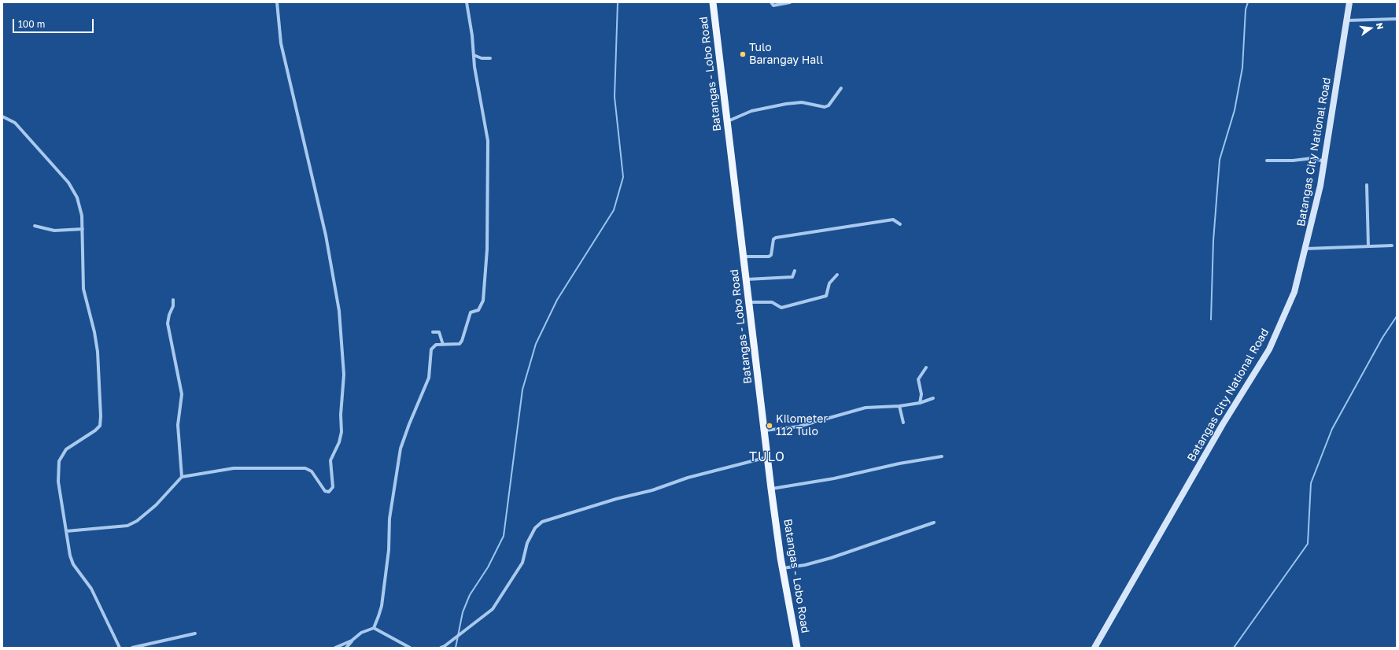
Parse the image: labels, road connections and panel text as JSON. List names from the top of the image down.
{
  "streets": {
    "main road": ["Batangas - Lobo Road"],
    "street": ["Batangas City National Road"]
  },
  "districts": ["TULO"],
  "places": ["Tulo Barangay Hall", "Kilometer 112 Tulo"],
  "scale_bar": "100 m",
  "north": "right"
}
